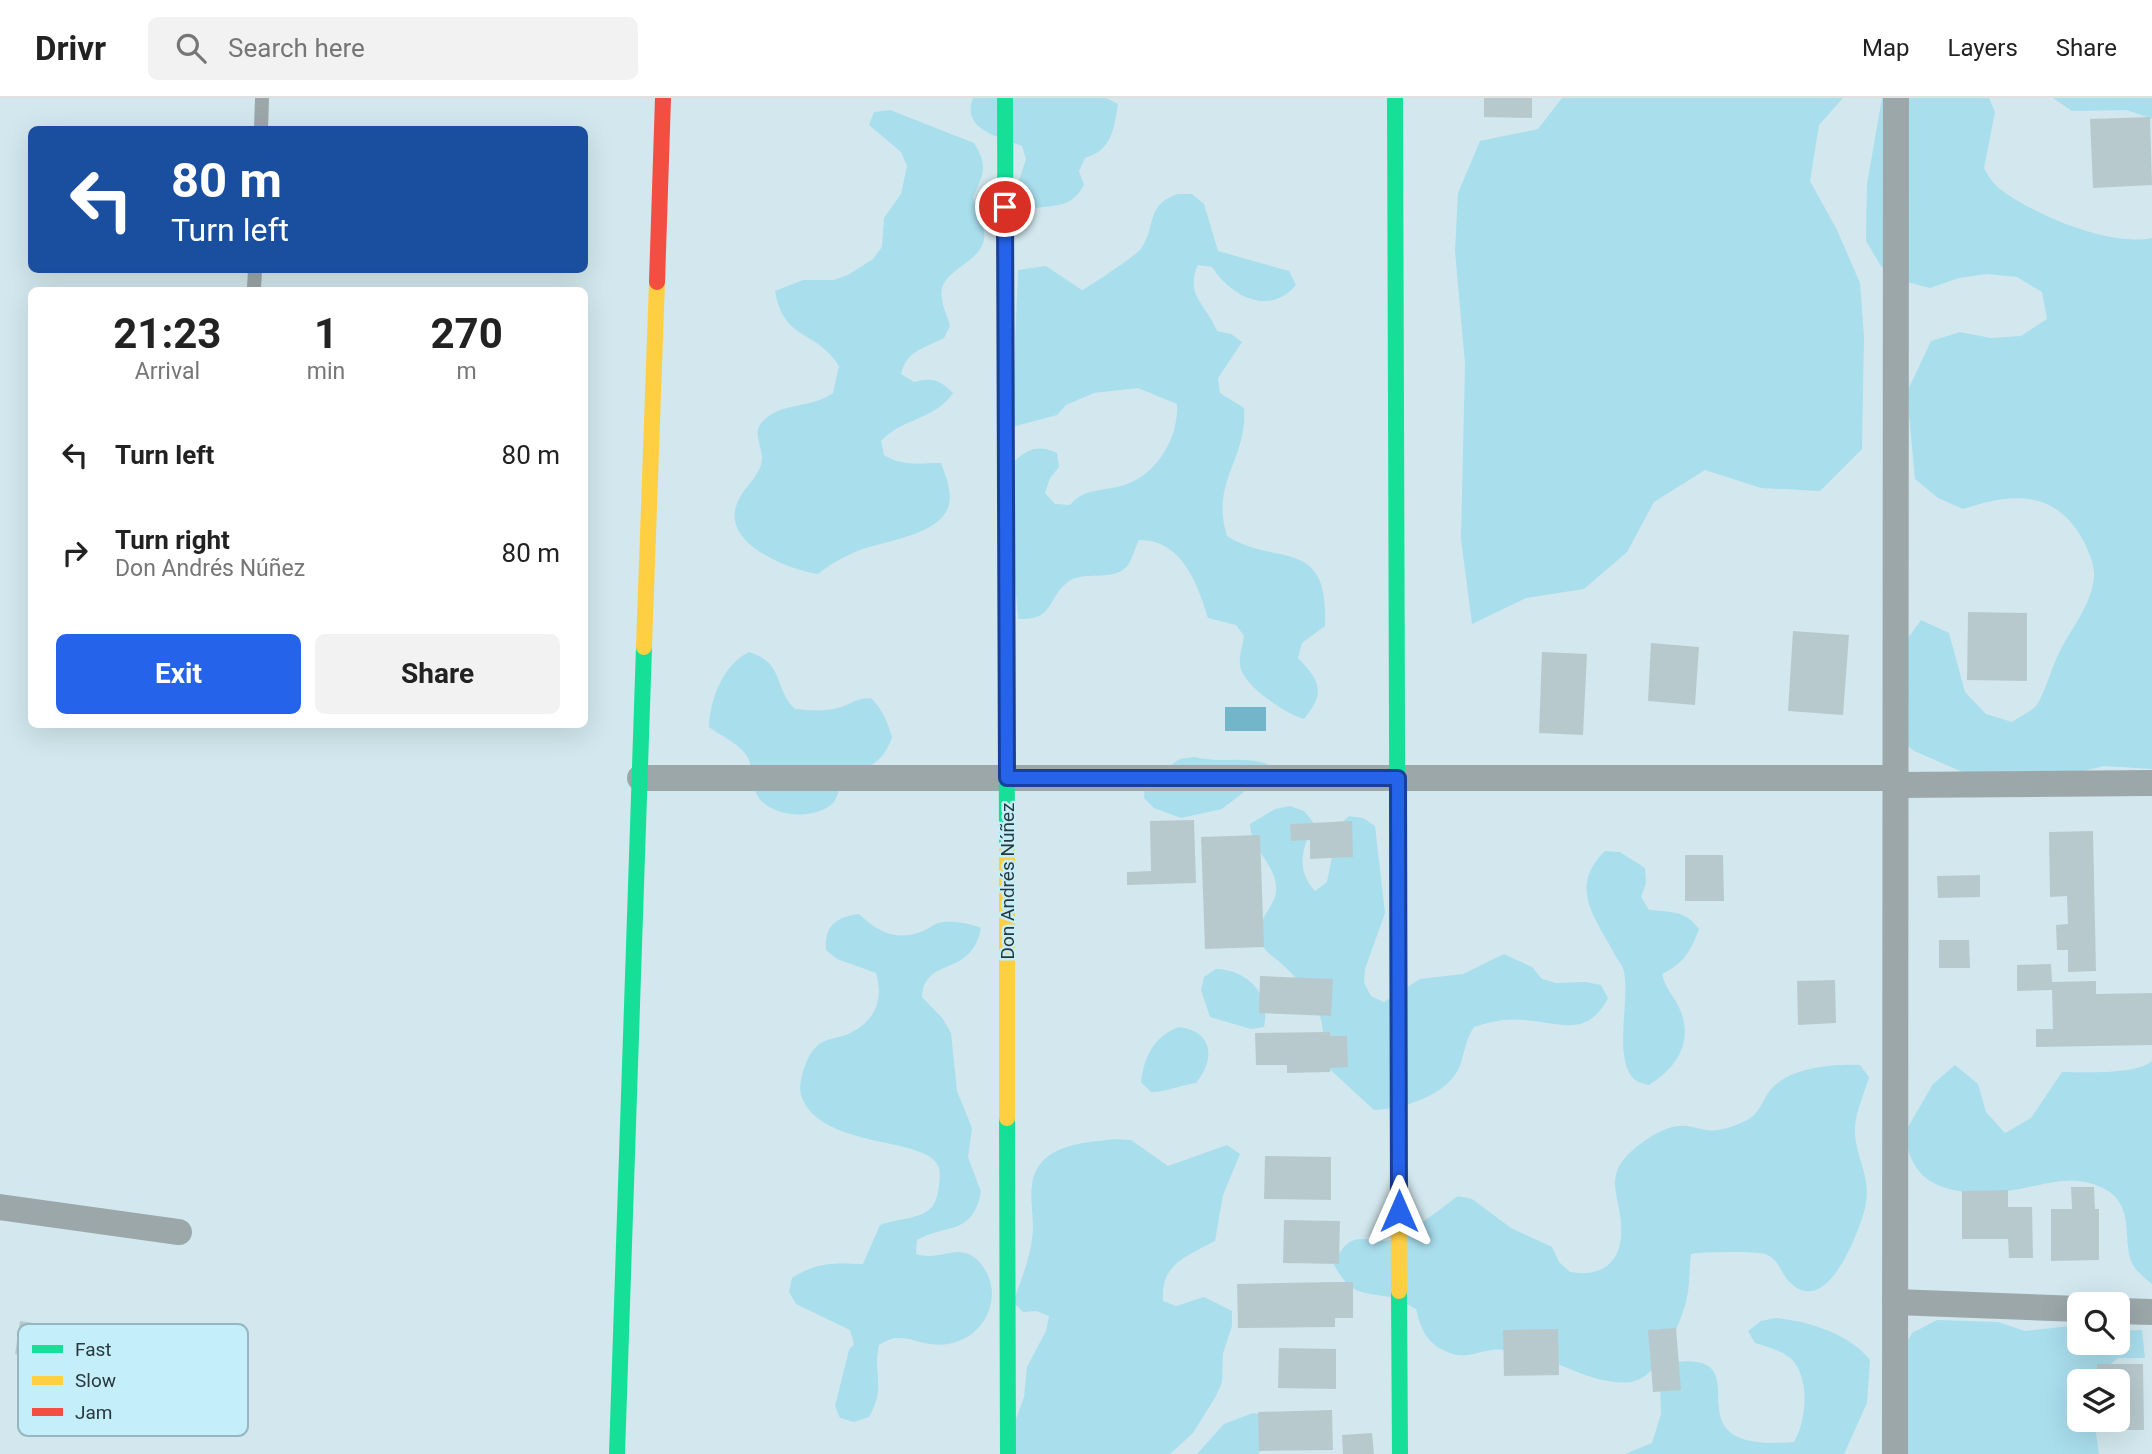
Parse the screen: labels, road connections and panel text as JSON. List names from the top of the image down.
{
  "streets": {
    "street": ["Don Andrés Núñez"]
  },
  "legend": ["Fast", "Slow", "Jam"],
  "page": {
    "header": "Drivr",
    "search": "Search here",
    "nav": ["Map", "Layers", "Share"],
    "turn": ["80 m", "Turn left"],
    "eta": [
      "21:23",
      "Arrival",
      "1",
      "min",
      "270",
      "m"
    ],
    "list": [
      {
        "name": "Turn left",
        "value": "80 m"
      },
      {
        "name": "Turn right",
        "note": "Don Andrés Núñez",
        "value": "80 m"
      }
    ],
    "buttons": ["Exit", "Share"]
  }
}
